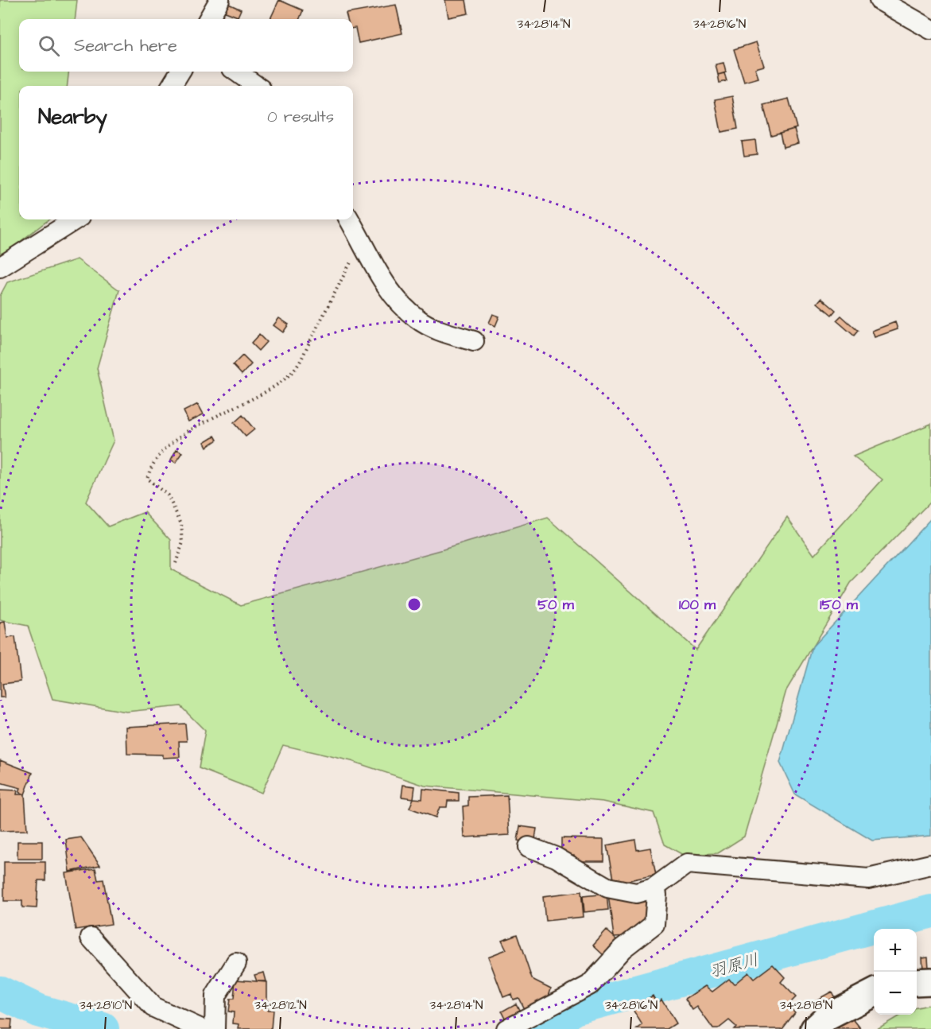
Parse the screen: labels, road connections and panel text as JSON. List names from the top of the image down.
{
  "water": ["羽原川"],
  "page": {
    "search": "Search here",
    "heading": ["Nearby", "0 results"],
    "map_buttons": ["+", "−"]
  },
  "coordinates": [
    "34°28'14\"N",
    "34°28'16\"N",
    "34°28'10\"N",
    "34°28'12\"N",
    "34°28'18\"N"
  ],
  "rings": ["50 m", "100 m", "150 m"]
}
